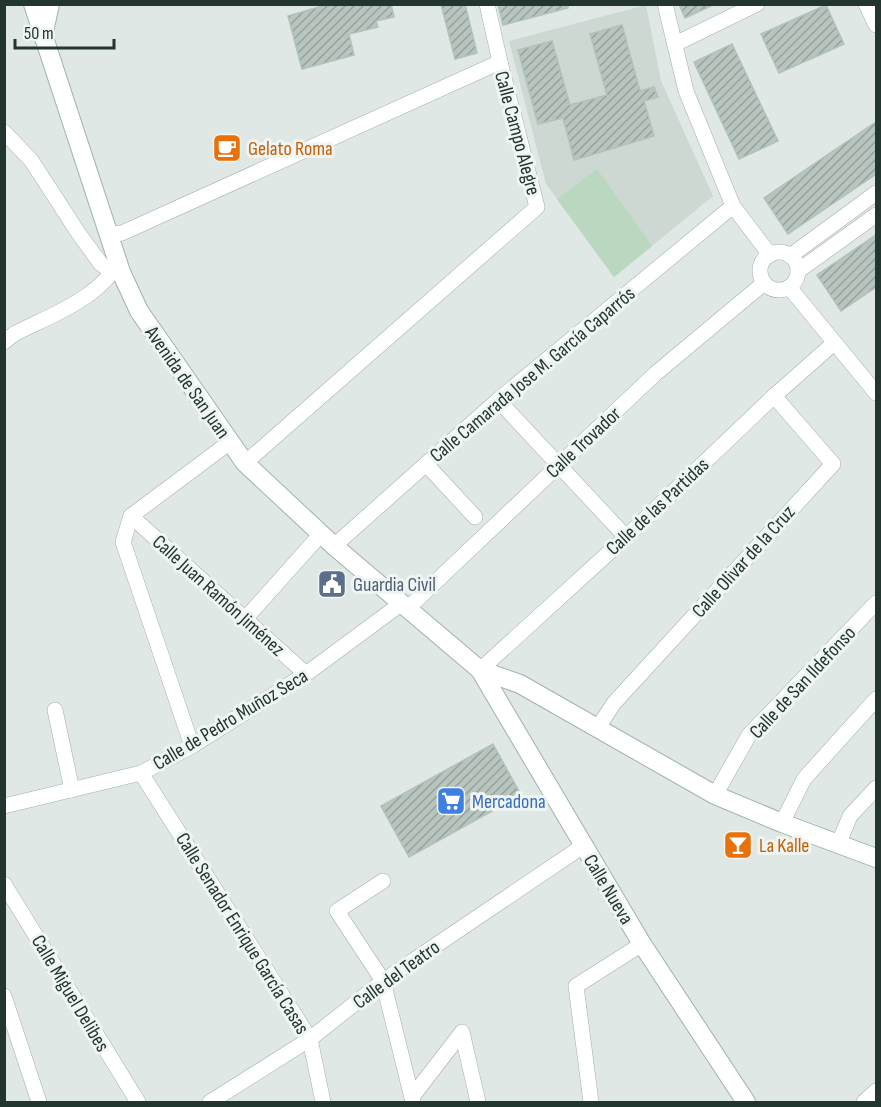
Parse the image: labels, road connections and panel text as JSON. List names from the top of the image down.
{
  "streets": {
    "main road": ["Avenida de San Juan", "Calle Nueva"],
    "street": [
      "Calle Campo Alegre",
      "Calle Camarada Jose M. García Caparrós",
      "Calle Trovador",
      "Calle de las Partidas",
      "Calle Olivar de la Cruz",
      "Calle Juan Ramón Jiménez",
      "Calle de San Ildefonso",
      "Calle de Pedro Muñoz Seca",
      "Calle Senador Enrique García Casas",
      "Calle del Teatro",
      "Calle Miguel Delibes"
    ]
  },
  "crossings": [
    ["Calle Campo Alegre", "Avenida de San Juan"],
    ["Calle Camarada Jose M. García Caparrós", "Avenida de San Juan"],
    ["Calle Camarada Jose M. García Caparrós", "Calle Juan Ramón Jiménez"],
    ["Avenida de San Juan", "Calle Trovador"],
    ["Avenida de San Juan", "Calle de las Partidas"],
    ["Avenida de San Juan", "Calle de Pedro Muñoz Seca"],
    ["Avenida de San Juan", "Calle Nueva"],
    ["Calle Trovador", "Calle de Pedro Muñoz Seca"],
    ["Calle de las Partidas", "Calle Olivar de la Cruz"],
    ["Calle de las Partidas", "Calle Nueva"],
    ["Calle Juan Ramón Jiménez", "Calle de Pedro Muñoz Seca"],
    ["Calle de Pedro Muñoz Seca", "Calle Senador Enrique García Casas"],
    ["Calle Nueva", "Calle del Teatro"],
    ["Calle Senador Enrique García Casas", "Calle del Teatro"]
  ],
  "places": {
    "cafe": ["Gelato Roma"],
    "public building": ["Guardia Civil"],
    "supermarket": ["Mercadona"],
    "bar": ["La Kalle"]
  },
  "scale_bar": "50 m"
}
